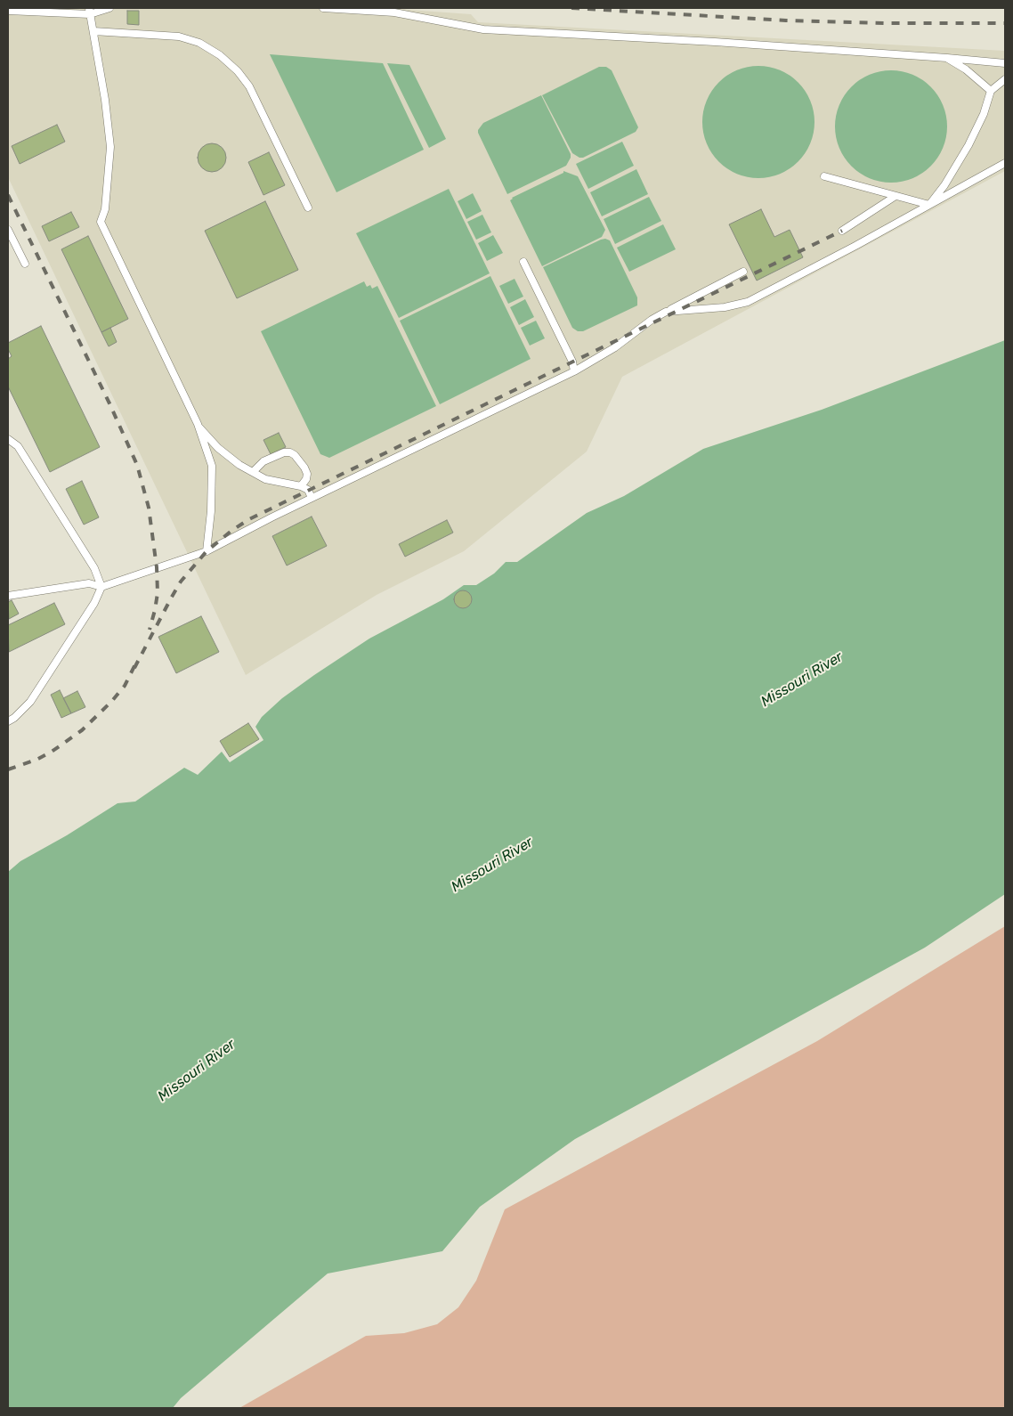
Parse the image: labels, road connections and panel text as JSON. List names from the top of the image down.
{
  "water": ["Missouri River"]
}
